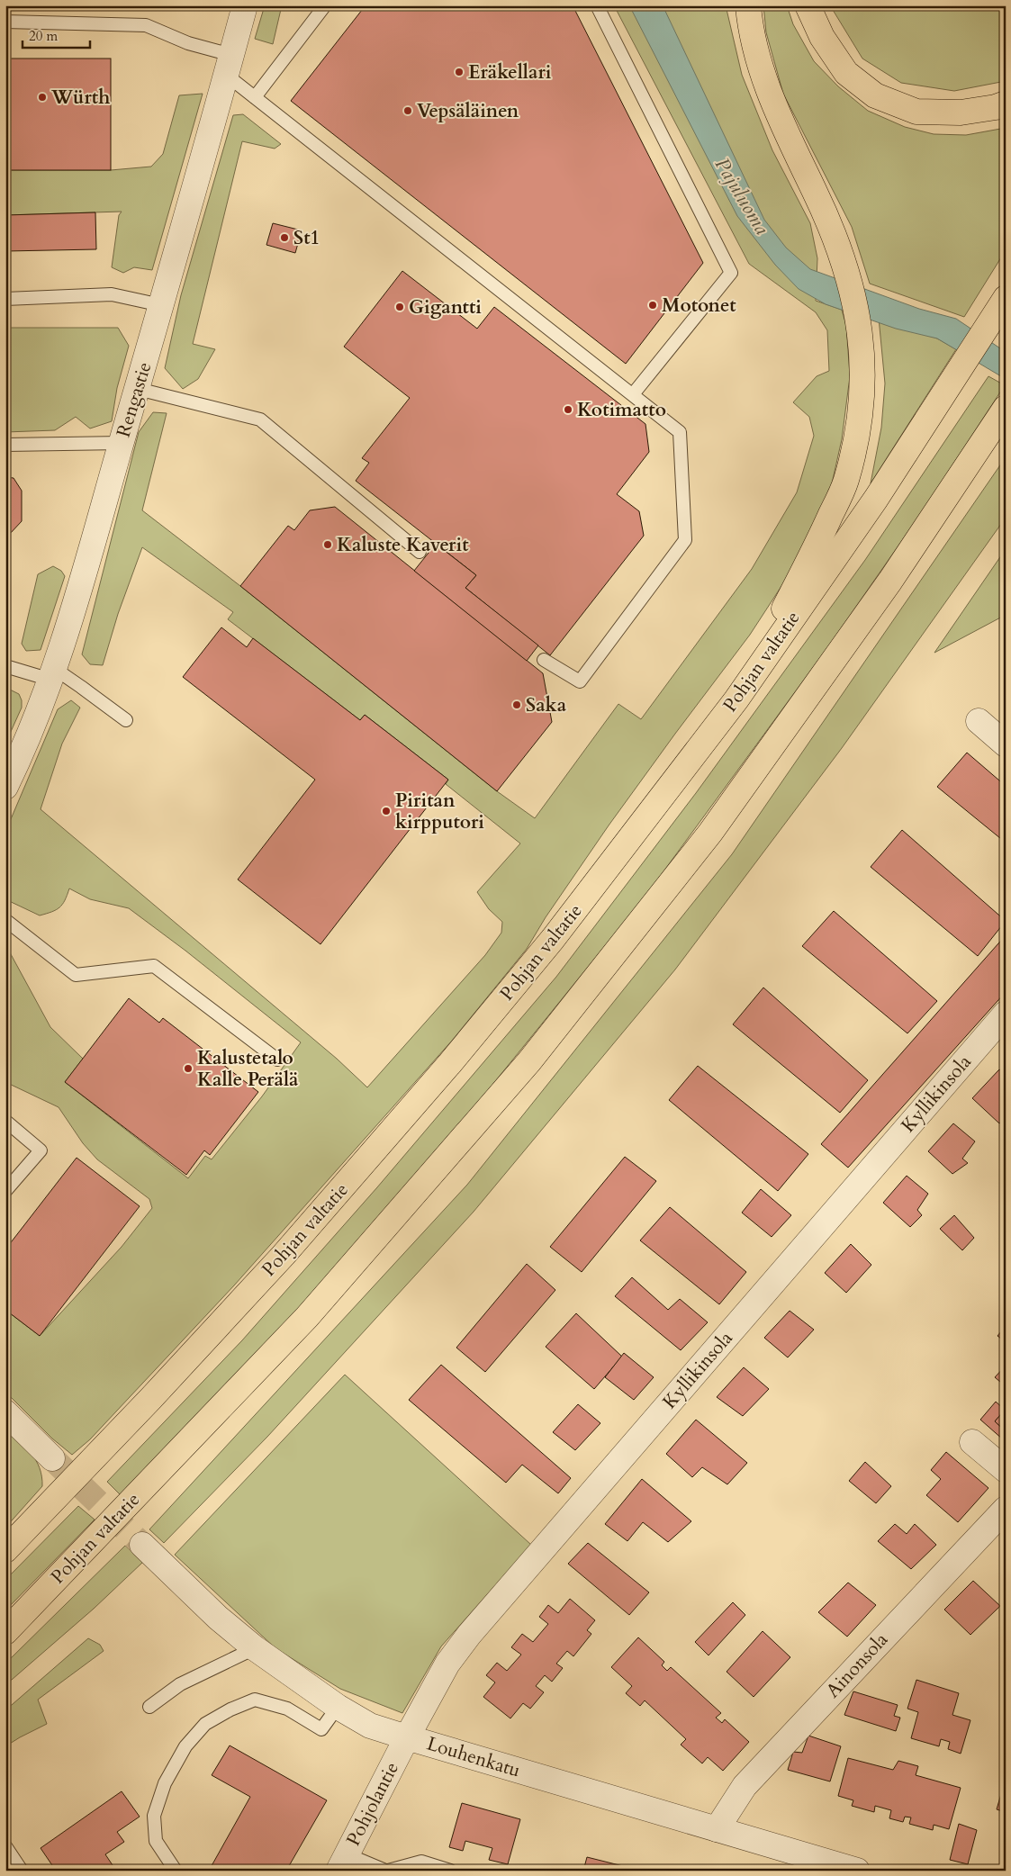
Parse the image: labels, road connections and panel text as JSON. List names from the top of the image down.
{
  "streets": {
    "highway": ["Pohjan valtatie"],
    "street": [
      "Rengastie",
      "Kyllikinsola",
      "Ainonsola",
      "Louhenkatu",
      "Pohjolantie"
    ]
  },
  "crossings": [
    ["Kyllikinsola", "Louhenkatu"],
    ["Kyllikinsola", "Pohjolantie"],
    ["Ainonsola", "Louhenkatu"],
    ["Louhenkatu", "Pohjolantie"]
  ],
  "water": ["Pajuluoma"],
  "places": [
    "Eräkellari",
    "Würth",
    "Vepsäläinen",
    "St1",
    "Motonet",
    "Gigantti",
    "Kotimatto",
    "Kaluste Kaverit",
    "Saka",
    "Piritan kirpputori",
    "Kalustetalo Kalle Perälä"
  ],
  "scale_bar": "20 m"
}
